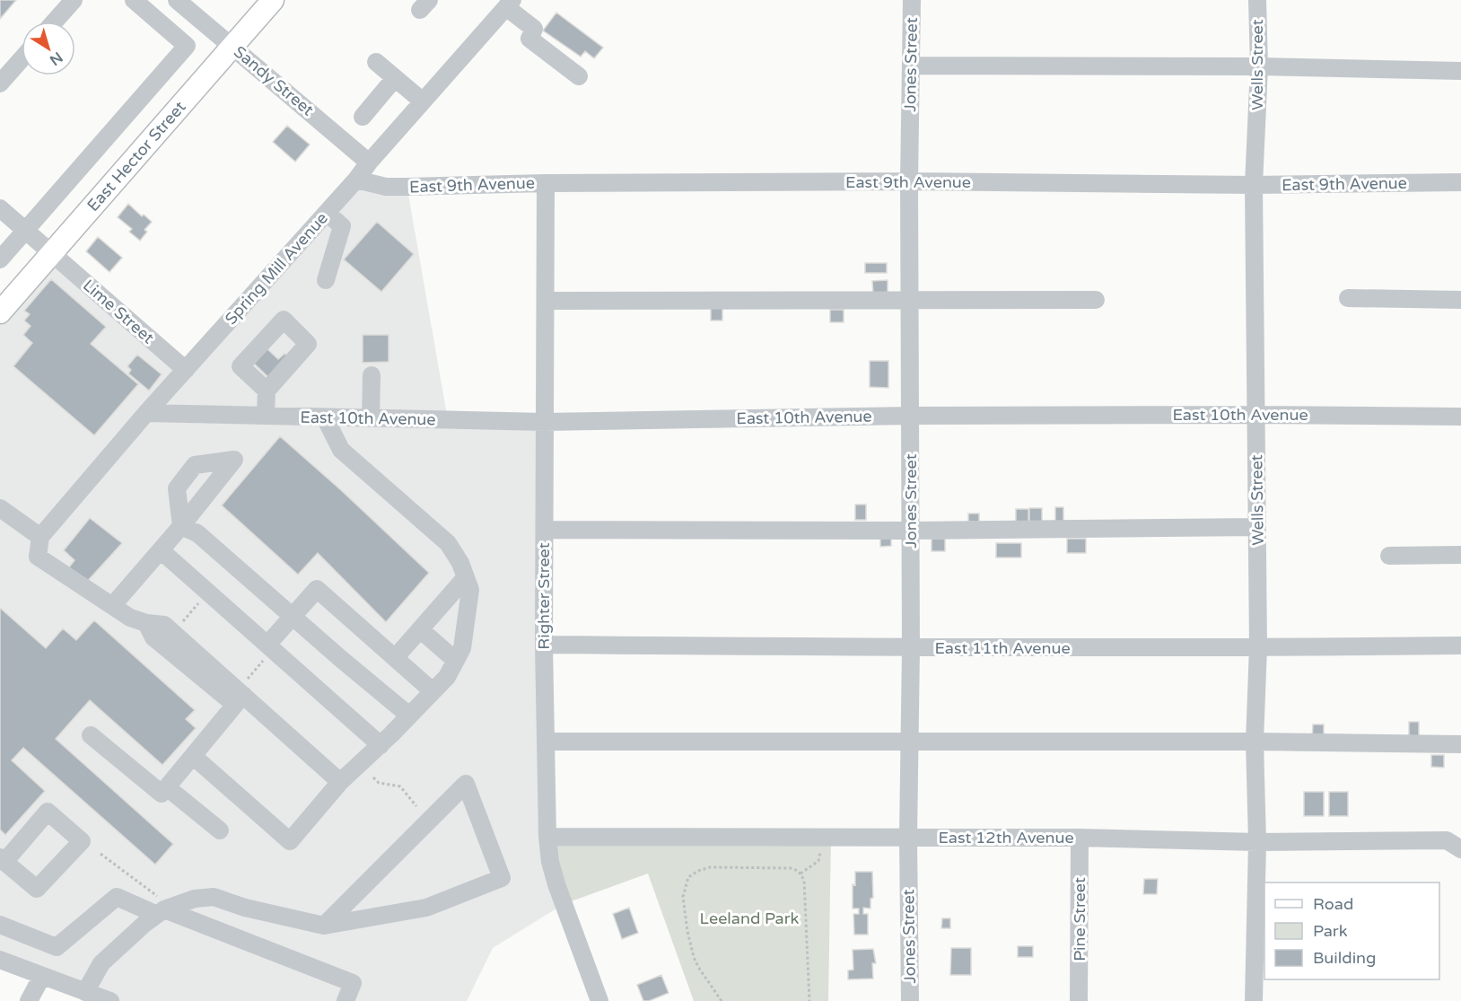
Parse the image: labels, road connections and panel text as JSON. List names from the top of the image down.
{
  "streets": {
    "main road": ["East Hector Street"],
    "street": [
      "Jones Street",
      "Wells Street",
      "Sandy Street",
      "East 9th Avenue",
      "Spring Mill Avenue",
      "Lime Street",
      "East 10th Avenue",
      "Righter Street",
      "East 11th Avenue",
      "East 12th Avenue",
      "Pine Street"
    ]
  },
  "crossings": [
    ["Jones Street", "East 9th Avenue"],
    ["Jones Street", "East 10th Avenue"],
    ["Jones Street", "East 11th Avenue"],
    ["Jones Street", "East 12th Avenue"],
    ["Wells Street", "East 9th Avenue"],
    ["Wells Street", "East 10th Avenue"],
    ["Wells Street", "East 11th Avenue"],
    ["Wells Street", "East 12th Avenue"],
    ["Sandy Street", "East Hector Street"],
    ["Sandy Street", "Spring Mill Avenue"],
    ["East Hector Street", "Lime Street"],
    ["East 9th Avenue", "Spring Mill Avenue"],
    ["East 9th Avenue", "Righter Street"],
    ["Spring Mill Avenue", "Lime Street"],
    ["Spring Mill Avenue", "East 10th Avenue"],
    ["East 10th Avenue", "Righter Street"],
    ["Righter Street", "East 11th Avenue"],
    ["Righter Street", "East 12th Avenue"],
    ["East 12th Avenue", "Pine Street"]
  ],
  "parks": ["Leeland Park"],
  "legend": ["Road", "Park", "Building"],
  "north": "bottom right"
}
